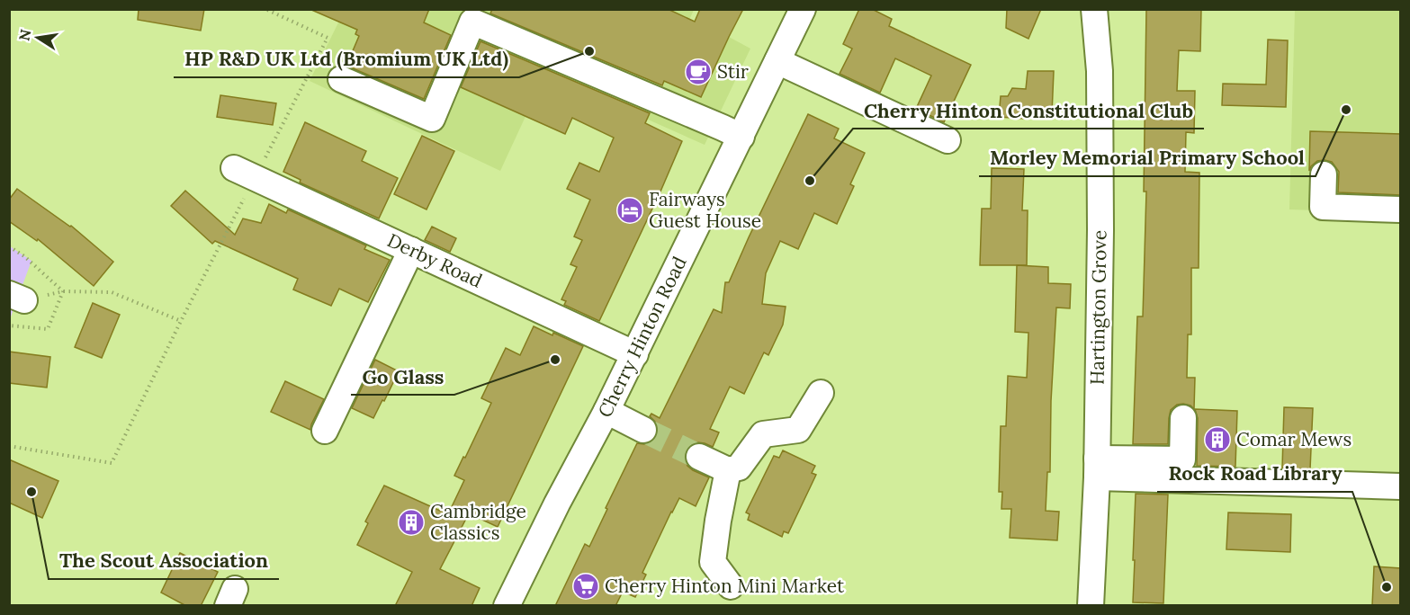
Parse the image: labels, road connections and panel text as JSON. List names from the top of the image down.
{
  "streets": {
    "street": ["Derby Road", "Hartington Grove", "Cherry Hinton Road"]
  },
  "crossings": [
    ["Derby Road", "Cherry Hinton Road"]
  ],
  "places": {
    "other": [
      "HP R&D UK Ltd (Bromium UK Ltd)",
      "Morley Memorial Primary School",
      "Cherry Hinton Constitutional Club",
      "Go Glass",
      "The Scout Association",
      "Rock Road Library"
    ],
    "cafe": ["Stir"],
    "hotel": ["Fairways Guest House"],
    "building": ["Comar Mews", "Cambridge Classics"],
    "supermarket": ["Cherry Hinton Mini Market"]
  },
  "north": "left"
}
